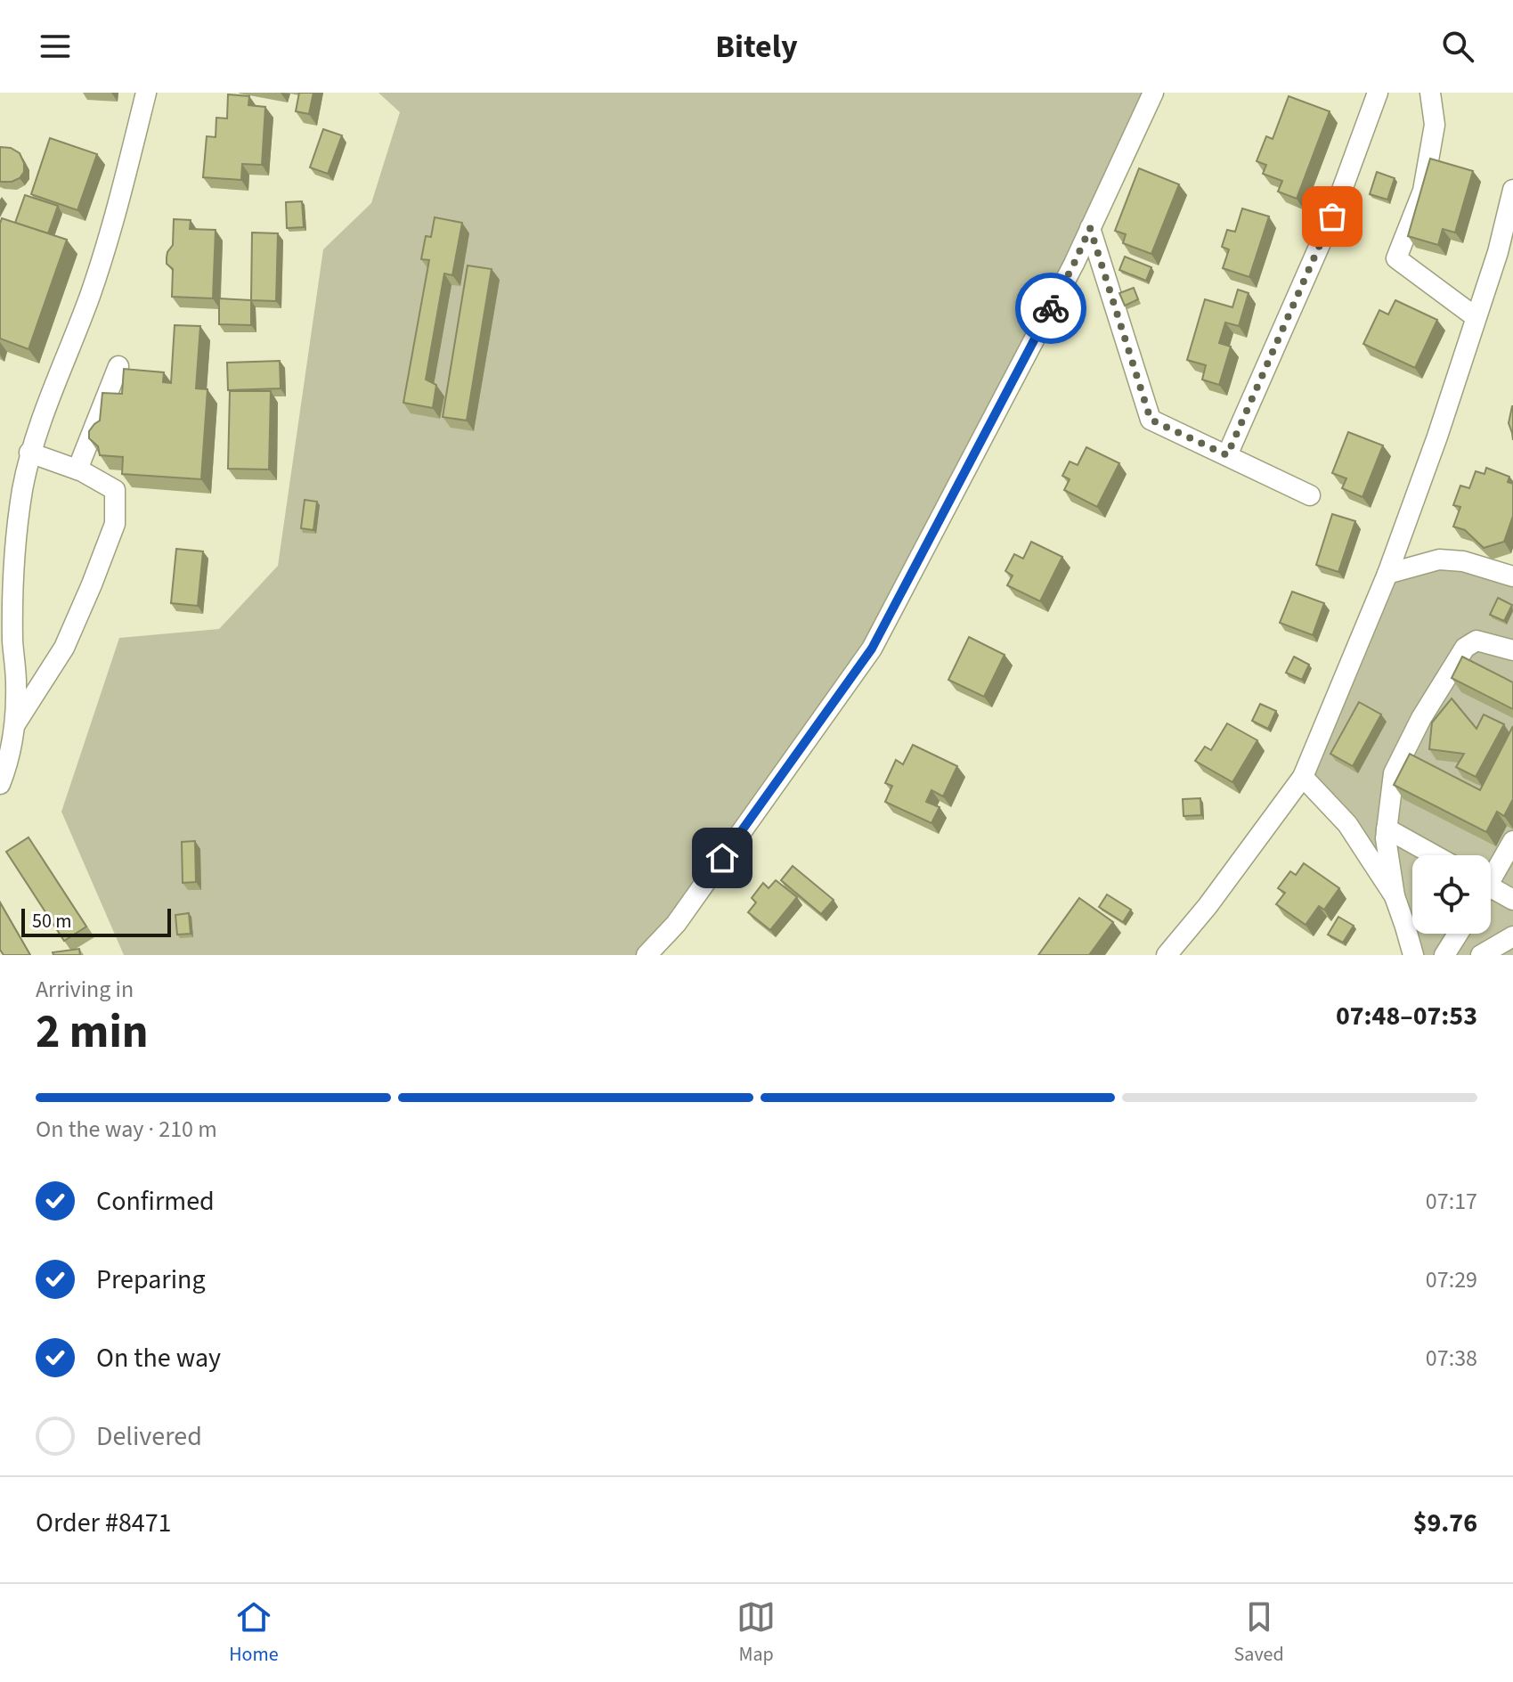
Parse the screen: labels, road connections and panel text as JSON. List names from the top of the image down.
{
  "scale_bar": "50 m",
  "page": {
    "header": "Bitely",
    "scale": "50 m",
    "heading": ["2 min", "Arriving in", "07:48–07:53"],
    "panel": ["Order #8471", "$9.76"],
    "bar": "On the way · 210 m",
    "list": [
      ["Confirmed", "07:17"],
      ["Preparing", "07:29"],
      ["On the way", "07:38"],
      "Delivered"
    ],
    "tabs": ["Home", "Map", "Saved"]
  }
}
